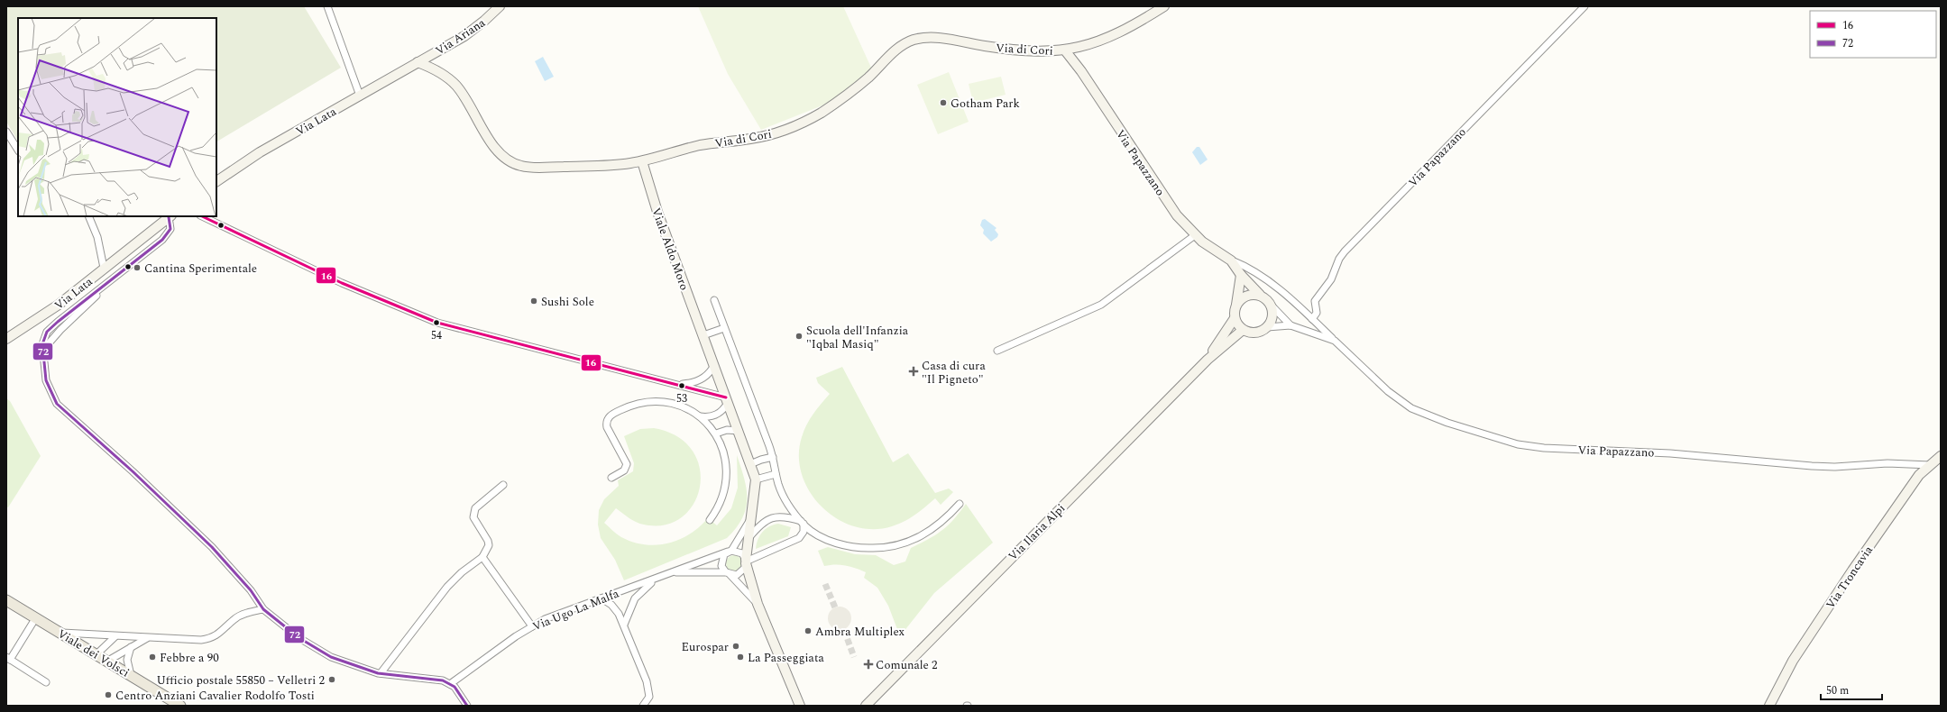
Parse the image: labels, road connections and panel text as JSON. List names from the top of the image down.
{
  "streets": {
    "main road": ["Viale dei Volsci"],
    "street": [
      "Via Ariana",
      "Via di Cori",
      "Via Lata",
      "Via Papazzano",
      "Viale Aldo Moro",
      "Via Ilaria Alpi",
      "Via Troncavia",
      "Via Ugo La Malfa"
    ]
  },
  "crossings": [
    ["Via Ariana", "Via di Cori"],
    ["Via Ariana", "Via Lata"],
    ["Via di Cori", "Via Lata"],
    ["Via di Cori", "Via Papazzano"],
    ["Via di Cori", "Viale Aldo Moro"],
    ["Via Papazzano", "Via Ilaria Alpi"],
    ["Via Papazzano", "Via Troncavia"]
  ],
  "places": {
    "other": [
      "Gotham Park",
      "Cantina Sperimentale",
      "Sushi Sole",
      "54",
      "Scuola dell'Infanzia \"Iqbal Masiq\"",
      "53",
      "Ambra Multiplex",
      "Eurospar",
      "Febbre a 90",
      "La Passeggiata",
      "Ufficio postale 55850 – Velletri 2",
      "Centro Anziani Cavalier Rodolfo Tosti"
    ],
    "health": ["Casa di cura \"Il Pigneto\"", "Comunale 2"]
  },
  "lines": ["transit line 16", "transit line 72"],
  "legend": ["16", "72"],
  "scale_bar": "50 m"
}
